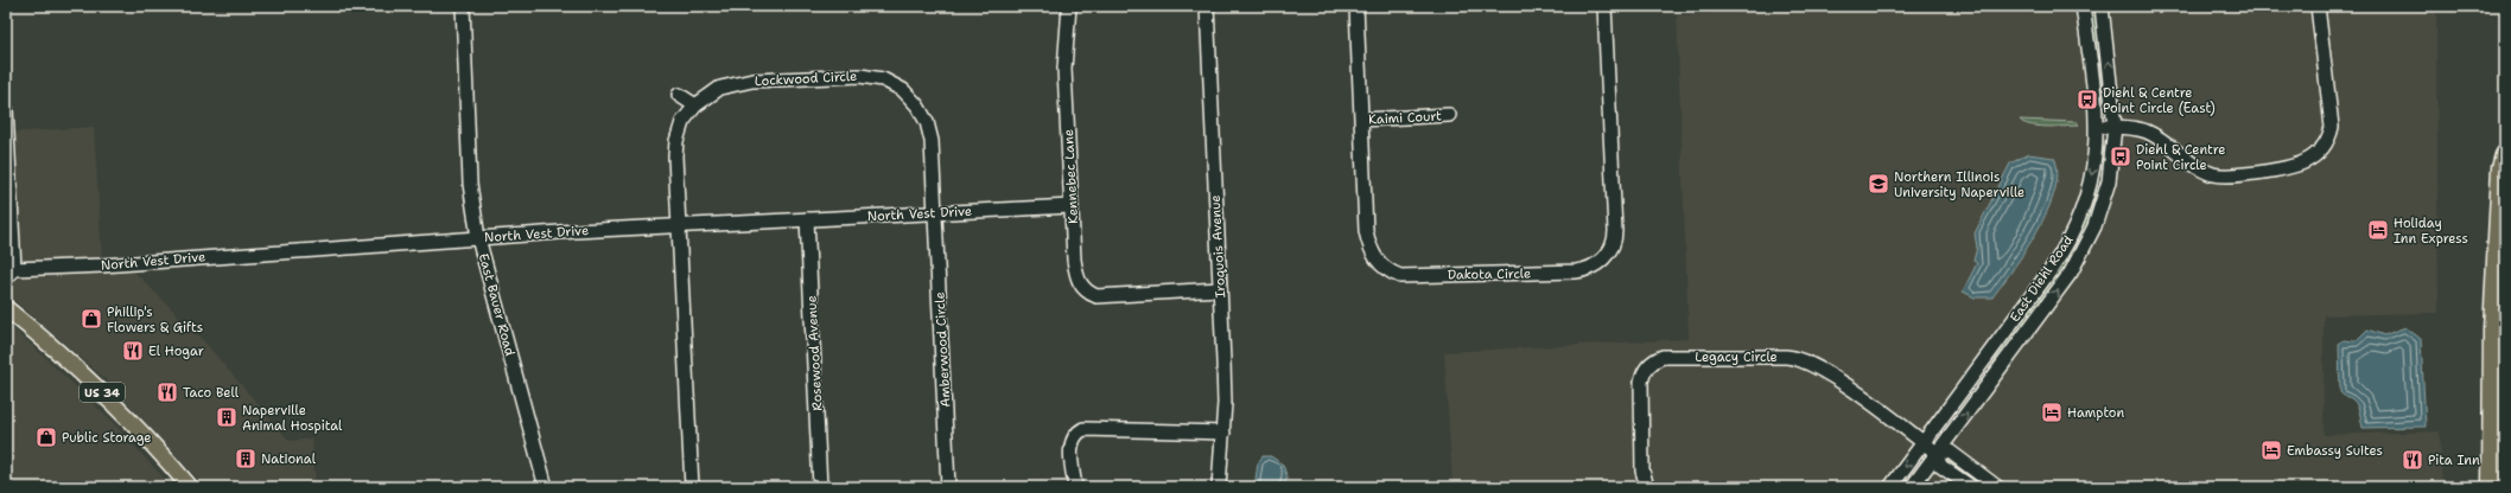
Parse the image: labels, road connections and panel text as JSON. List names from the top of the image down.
{
  "streets": {
    "main road": ["US 34"],
    "street": [
      "Lockwood Circle",
      "Kaimi Court",
      "Kennebec Lane",
      "North Vest Drive",
      "Iroquois Avenue",
      "Dakota Circle",
      "East Diehl Road",
      "East Bauer Road",
      "Amberwood Circle",
      "Rosewood Avenue",
      "Legacy Circle"
    ]
  },
  "crossings": [
    ["Lockwood Circle", "North Vest Drive"],
    ["Lockwood Circle", "Amberwood Circle"],
    ["Kaimi Court", "Dakota Circle"],
    ["Kennebec Lane", "North Vest Drive"],
    ["Kennebec Lane", "Iroquois Avenue"],
    ["North Vest Drive", "East Bauer Road"],
    ["North Vest Drive", "Amberwood Circle"],
    ["North Vest Drive", "Rosewood Avenue"],
    ["East Diehl Road", "Legacy Circle"]
  ],
  "places": {
    "bus stop": ["Diehl & Centre Point Circle (East)", "Diehl & Centre Point Circle"],
    "school or university": ["Northern Illinois University Naperville"],
    "hotel": ["Holiday Inn Express", "Hampton", "Embassy Suites"],
    "shop": ["Phillip's Flowers & Gifts", "Public Storage"],
    "restaurant": ["El Hogar", "Taco Bell", "Pita Inn"],
    "building": ["Naperville Animal Hospital", "National"]
  }
}
